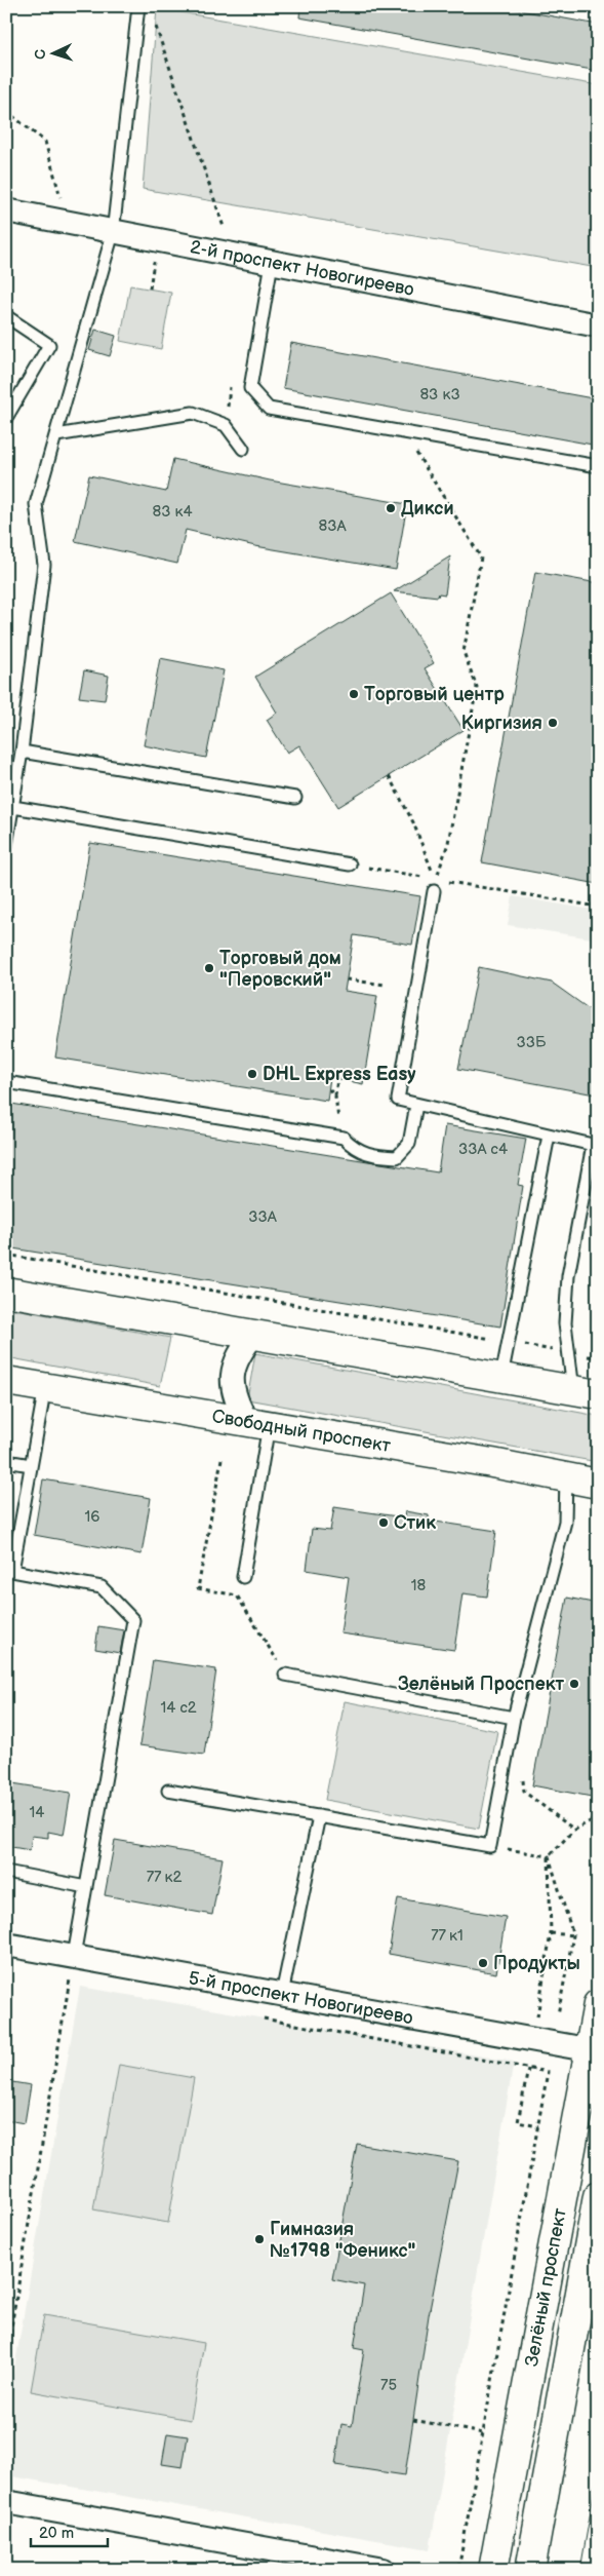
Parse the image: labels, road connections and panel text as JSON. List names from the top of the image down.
{
  "streets": {
    "main road": ["Свободный проспект", "Зелёный проспект"],
    "street": ["2-й проспект Новогиреево", "5-й проспект Новогиреево"]
  },
  "crossings": [
    ["5-й проспект Новогиреево", "Зелёный проспект"]
  ],
  "places": [
    "Дикси",
    "Торговый центр",
    "Киргизия",
    "Торговый дом \"Перовский\"",
    "DHL Express Easy",
    "Стик",
    "Зелёный Проспект",
    "Продукты",
    "Гимназия №1798 \"Феникс\""
  ],
  "house_numbers": [
    "83 к3",
    "83 к4",
    "83A",
    "33Б",
    "33А с4",
    "33А",
    "16",
    "18",
    "14 с2",
    "14",
    "77 к2",
    "77 к1",
    "75"
  ],
  "scale_bar": "20 m",
  "north": "left"
}
